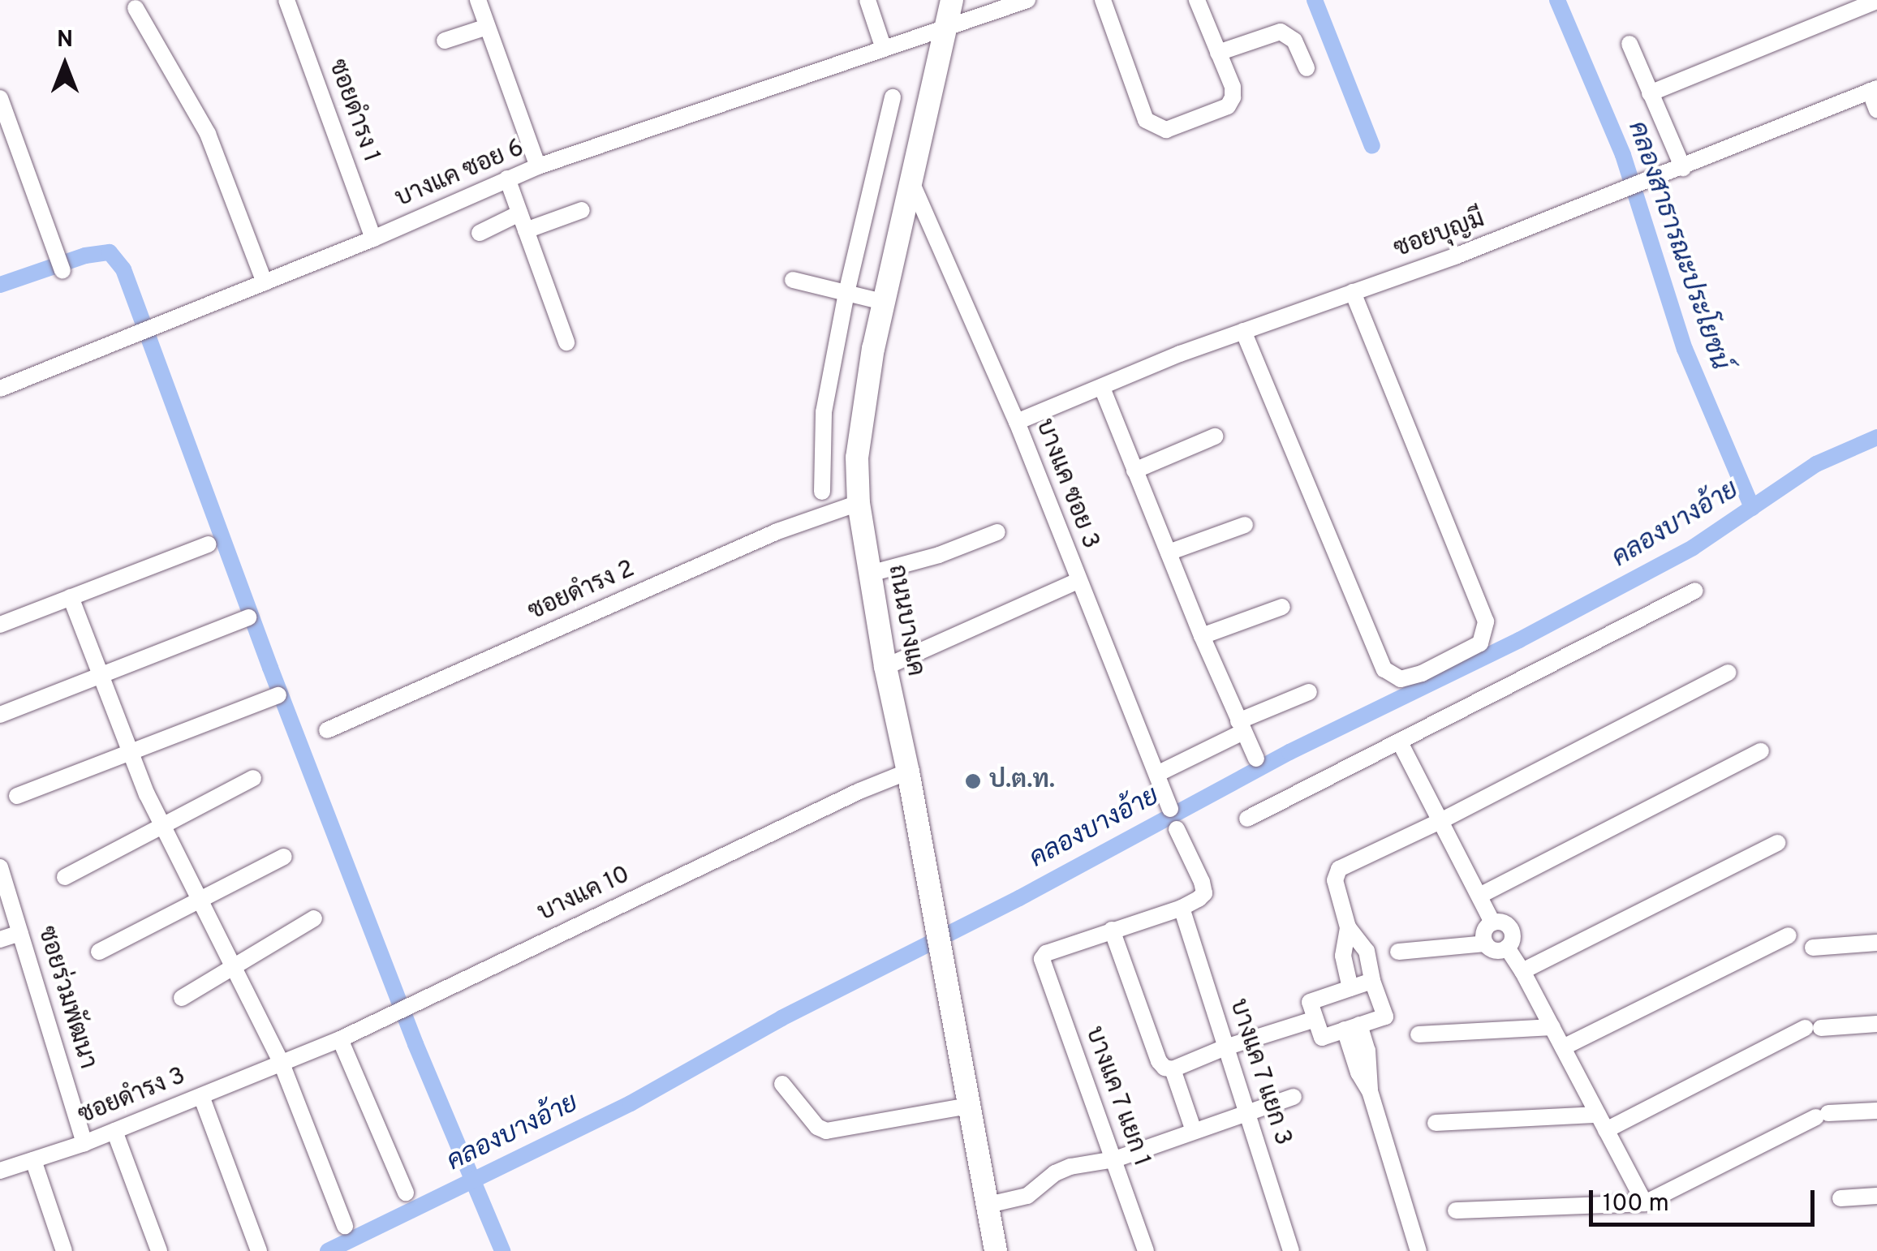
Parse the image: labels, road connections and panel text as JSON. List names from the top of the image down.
{
  "streets": {
    "main road": ["ถนนบางแค"],
    "street": [
      "ซอยดำรง 1",
      "บางแค ซอย 6",
      "ซอยบุญมี",
      "บางแค ซอย 3",
      "ซอยดำรง 2",
      "บางแค 10",
      "ซอยร่วมพัฒนา",
      "บางแค 7 แยก 3",
      "ซอยดำรง 3",
      "บางแค 7 แยก 1"
    ]
  },
  "crossings": [
    ["ซอยดำรง 1", "บางแค ซอย 6"],
    ["บางแค ซอย 6", "ถนนบางแค"],
    ["ซอยบุญมี", "บางแค ซอย 3"],
    ["บางแค ซอย 3", "ถนนบางแค"],
    ["ซอยดำรง 2", "ถนนบางแค"],
    ["ถนนบางแค", "บางแค 10"],
    ["บางแค 10", "ซอยดำรง 3"],
    ["ซอยร่วมพัฒนา", "ซอยดำรง 3"]
  ],
  "water": ["คลองสาธารณะประโยชน์", "คลองบางอ้าย"],
  "places": ["ป.ต.ท."],
  "scale_bar": "100 m",
  "north": "top"
}
